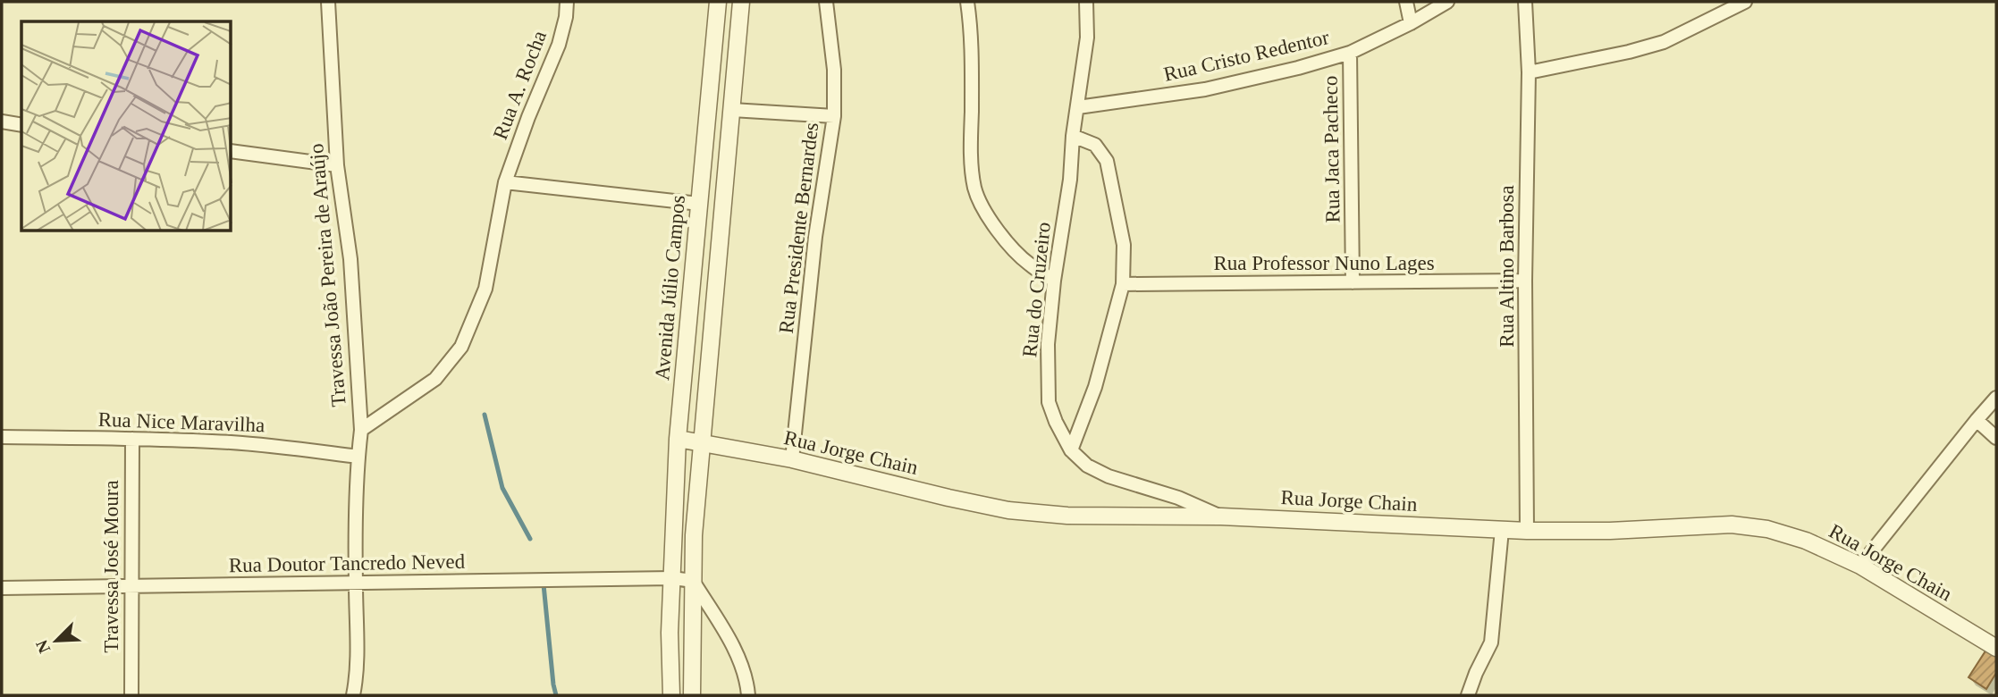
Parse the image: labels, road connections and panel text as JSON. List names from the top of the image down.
{
  "streets": {
    "street": [
      "Rua Cristo Redentor",
      "Rua A. Rocha",
      "Rua Jaca Pacheco",
      "Rua Presidente Bernardes",
      "Rua Professor Nuno Lages",
      "Rua Altino Barbosa",
      "Travessa João Pereira de Araújo",
      "Avenida Júlio Campos",
      "Rua do Cruzeiro",
      "Rua Nice Maravilha",
      "Rua Jorge Chain",
      "Rua Doutor Tancredo Neved",
      "Travessa José Moura"
    ]
  },
  "crossings": [
    ["Rua Cristo Redentor", "Rua Jaca Pacheco"],
    ["Rua Cristo Redentor", "Rua do Cruzeiro"],
    ["Rua A. Rocha", "Travessa João Pereira de Araújo"],
    ["Rua Jaca Pacheco", "Rua Professor Nuno Lages"],
    ["Rua Presidente Bernardes", "Rua Jorge Chain"],
    ["Rua Professor Nuno Lages", "Rua Altino Barbosa"],
    ["Rua Altino Barbosa", "Rua Jorge Chain"],
    ["Travessa João Pereira de Araújo", "Rua Nice Maravilha"],
    ["Travessa João Pereira de Araújo", "Rua Doutor Tancredo Neved"],
    ["Avenida Júlio Campos", "Rua Jorge Chain"],
    ["Avenida Júlio Campos", "Rua Doutor Tancredo Neved"],
    ["Rua do Cruzeiro", "Rua Jorge Chain"],
    ["Rua Nice Maravilha", "Travessa José Moura"],
    ["Rua Doutor Tancredo Neved", "Travessa José Moura"]
  ],
  "north": "bottom left"
}
